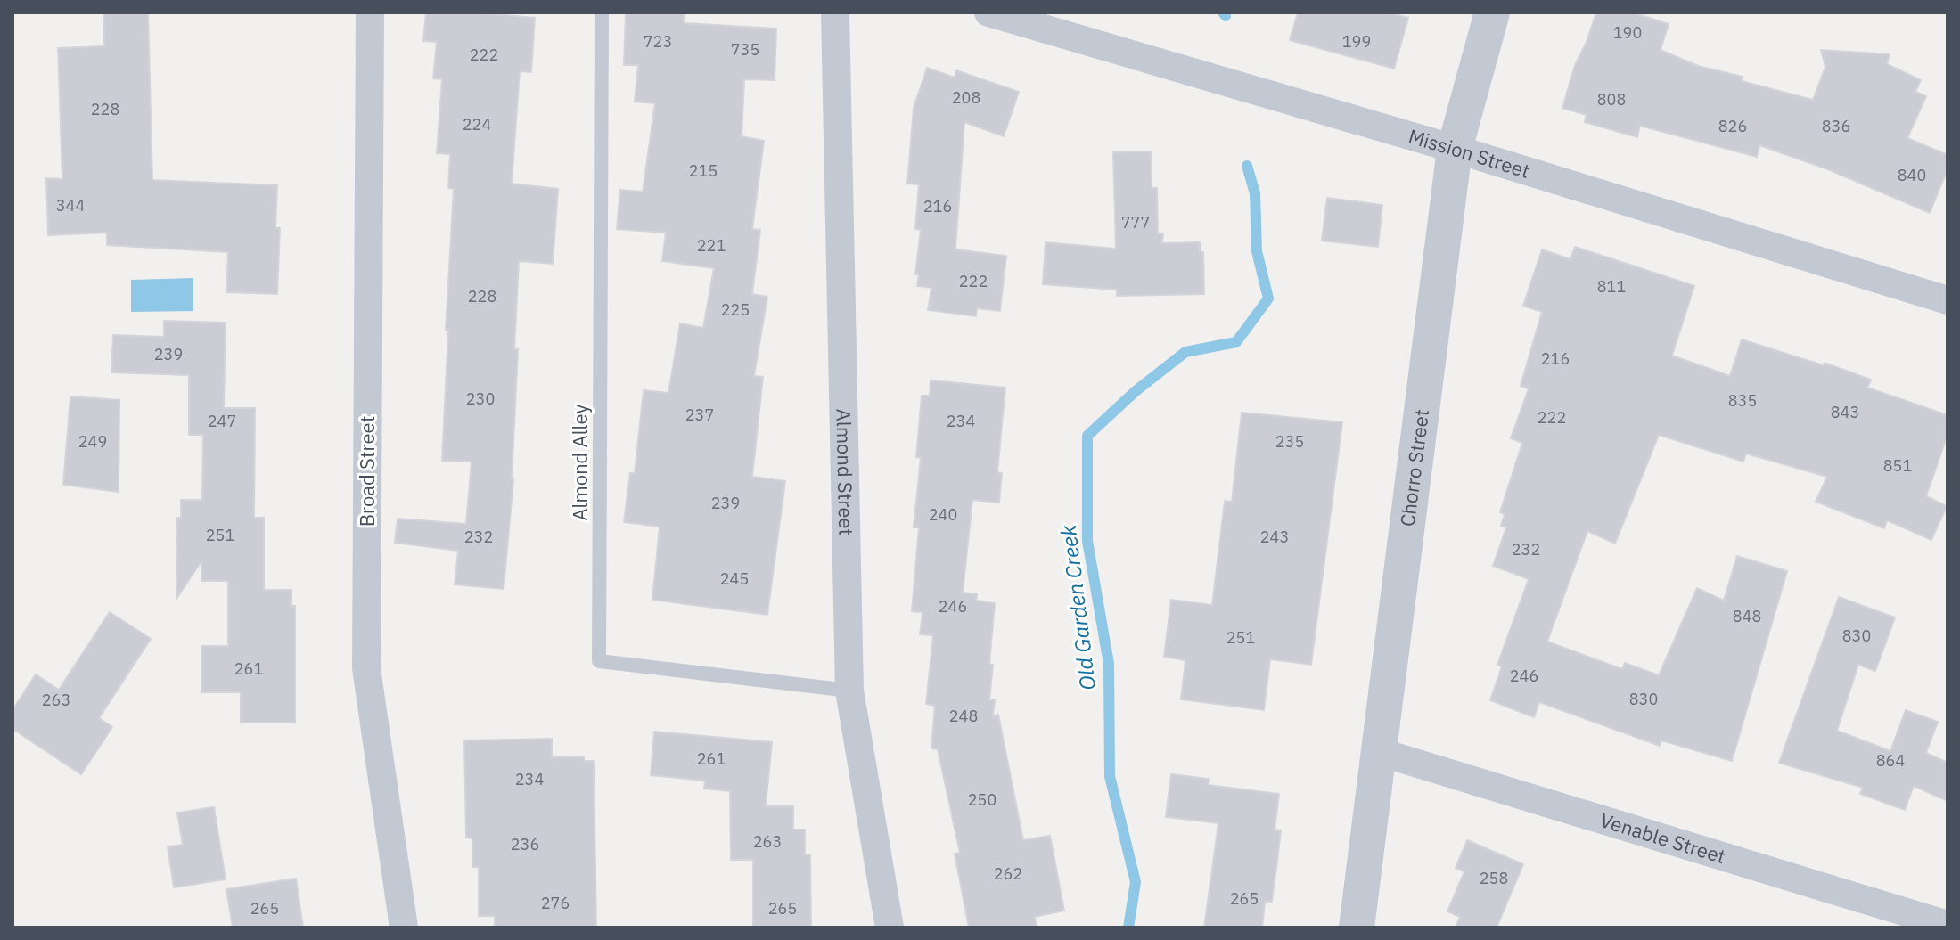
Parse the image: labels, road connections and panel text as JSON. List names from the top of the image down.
{
  "streets": {
    "street": [
      "Mission Street",
      "Chorro Street",
      "Broad Street",
      "Almond Street",
      "Venable Street"
    ],
    "lane": ["Almond Alley"]
  },
  "crossings": [
    ["Mission Street", "Chorro Street"],
    ["Almond Alley", "Almond Street"],
    ["Chorro Street", "Venable Street"]
  ],
  "water": ["Old Garden Creek"],
  "house_numbers": [
    "190",
    "723",
    "199",
    "735",
    "222",
    "208",
    "808",
    "228",
    "224",
    "826",
    "836",
    "215",
    "840",
    "344",
    "216",
    "777",
    "221",
    "222",
    "811",
    "228",
    "225",
    "239",
    "216",
    "230",
    "835",
    "843",
    "237",
    "222",
    "247",
    "234",
    "249",
    "235",
    "851",
    "239",
    "240",
    "251",
    "232",
    "243",
    "232",
    "245",
    "246",
    "848",
    "830",
    "251",
    "261",
    "246",
    "830",
    "263",
    "248",
    "261",
    "864",
    "234",
    "250",
    "263",
    "236",
    "262",
    "258",
    "265",
    "276",
    "265",
    "265"
  ]
}
